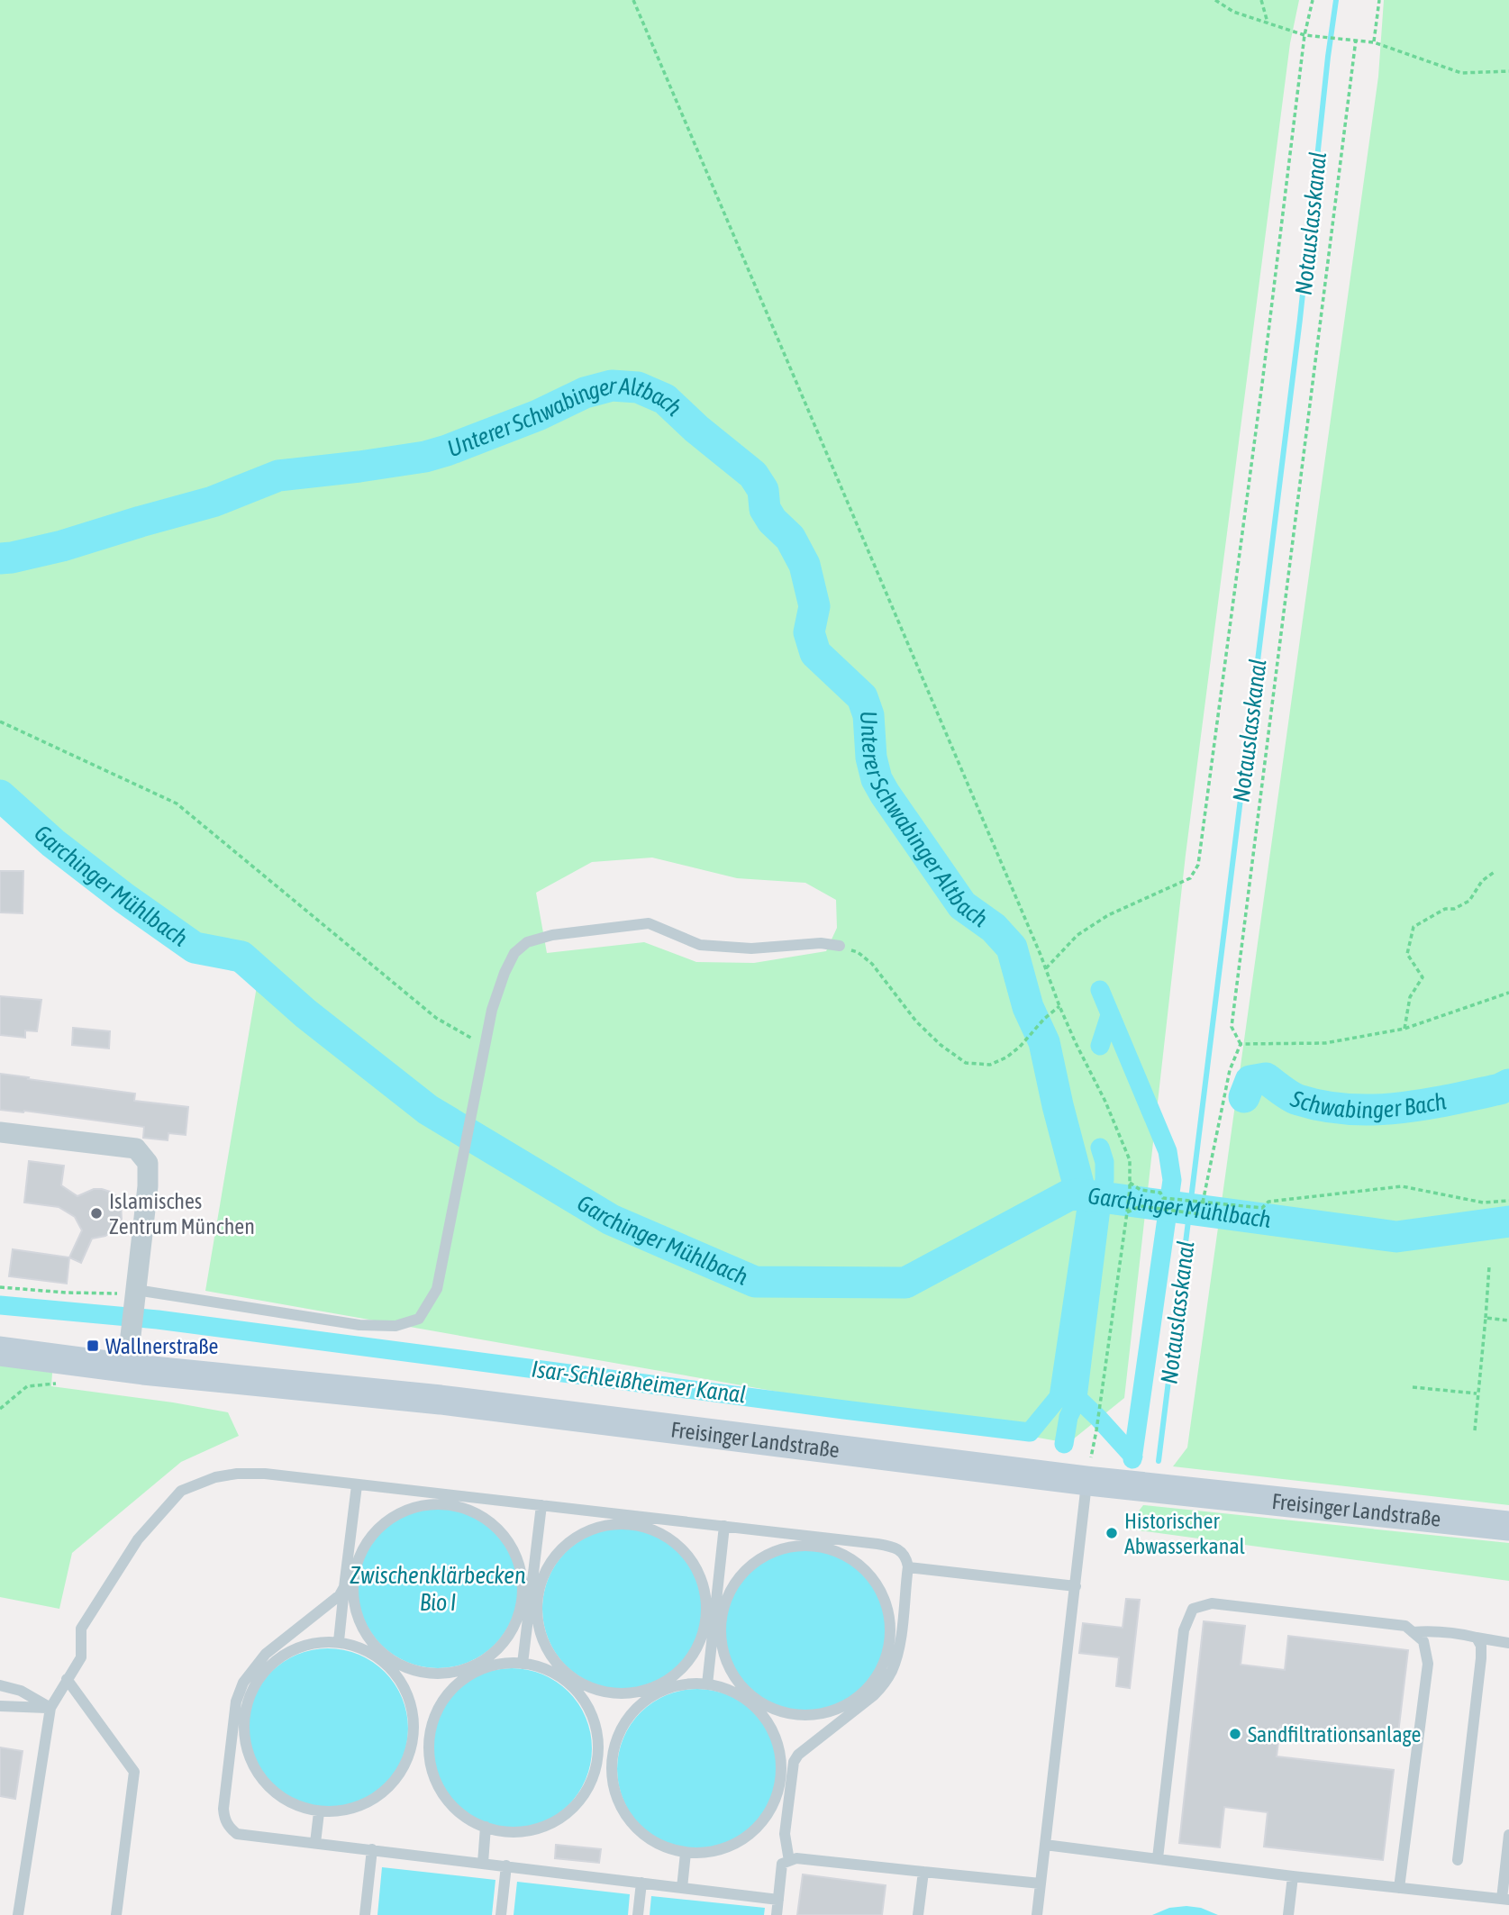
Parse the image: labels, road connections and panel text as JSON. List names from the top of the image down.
{
  "streets": {
    "main road": ["Freisinger Landstraße"]
  },
  "water": [
    "Notauslasskanal",
    "Unterer Schwabinger Altbach",
    "Garchinger Mühlbach",
    "Schwabinger Bach",
    "Isar-Schleißheimer Kanal",
    "Zwischenklärbecken Bio I"
  ],
  "places": {
    "other": ["Islamisches Zentrum München", "Historischer Abwasserkanal", "Sandfiltrationsanlage"],
    "transit": ["Wallnerstraße"]
  }
}
